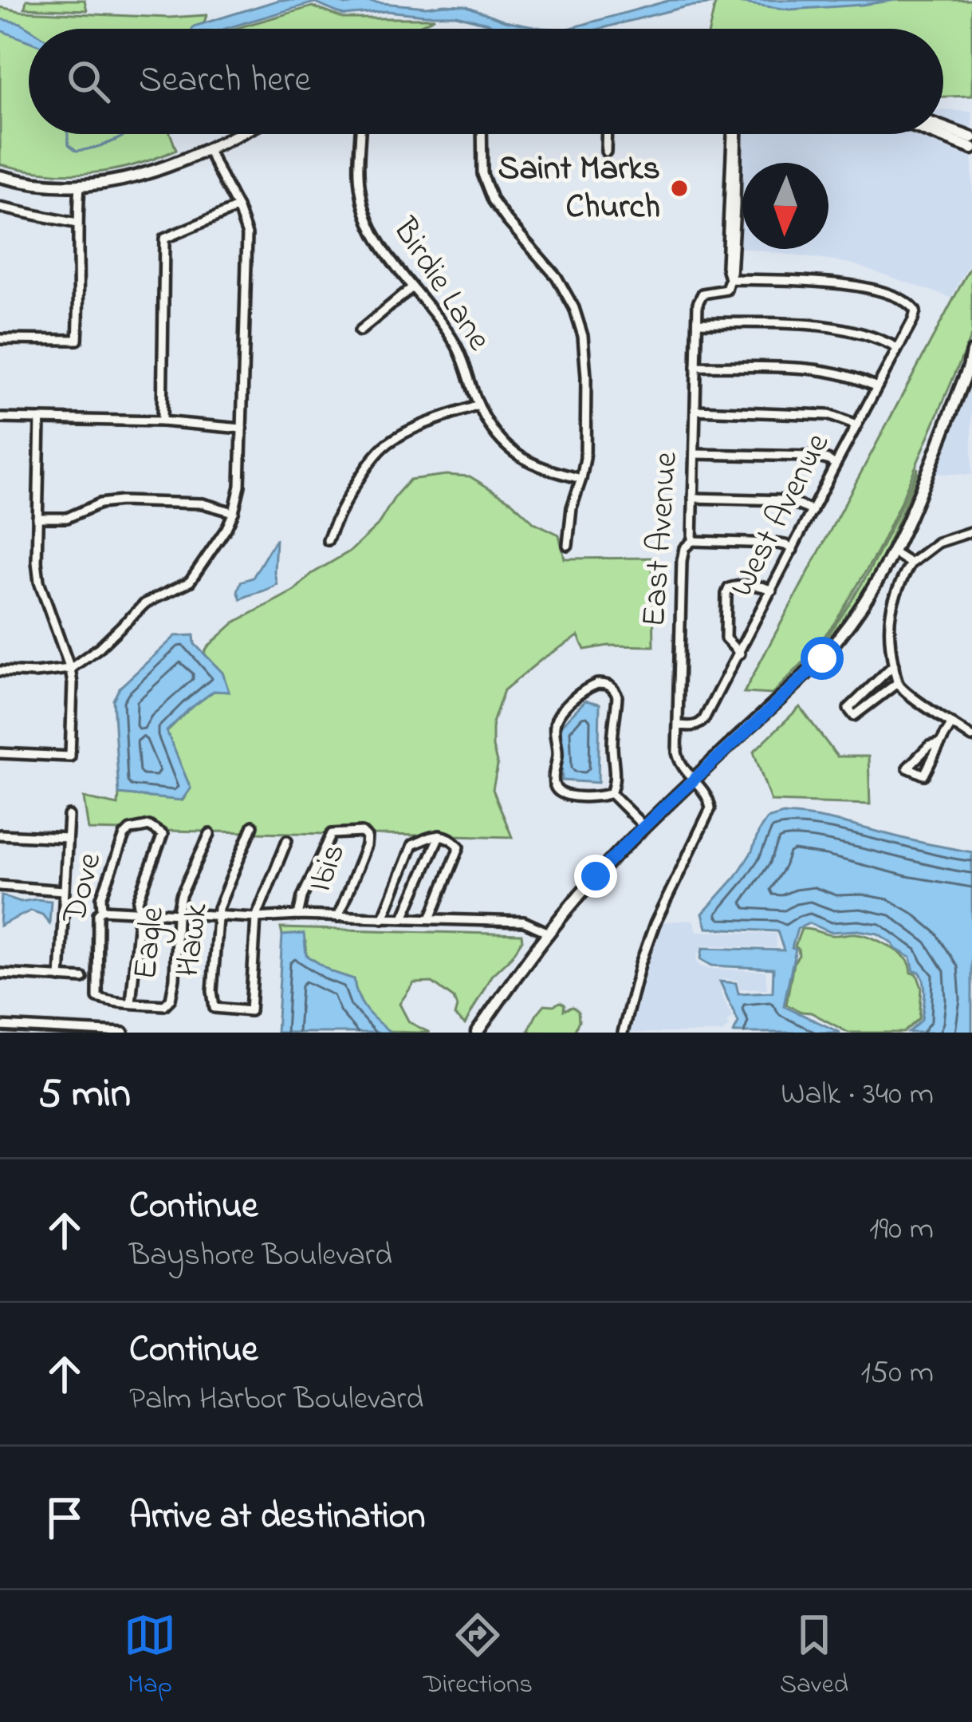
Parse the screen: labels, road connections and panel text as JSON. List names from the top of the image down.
{
  "streets": {
    "street": [
      "Birdie Lane",
      "West Avenue",
      "East Avenue",
      "Ibis",
      "Dove",
      "Hawk",
      "Eagle"
    ]
  },
  "crossings": [
    ["West Avenue", "East Avenue"],
    ["Dove", "Eagle"]
  ],
  "places": ["Saint Marks Church"],
  "north": "bottom",
  "page": {
    "search": "Search here",
    "heading": ["5 min", "Walk · 340 m"],
    "list": [
      ["Continue", "Bayshore Boulevard", "190 m"],
      ["Continue", "Palm Harbor Boulevard", "150 m"],
      "Arrive at destination"
    ],
    "nav": ["Map", "Directions", "Saved"]
  }
}
